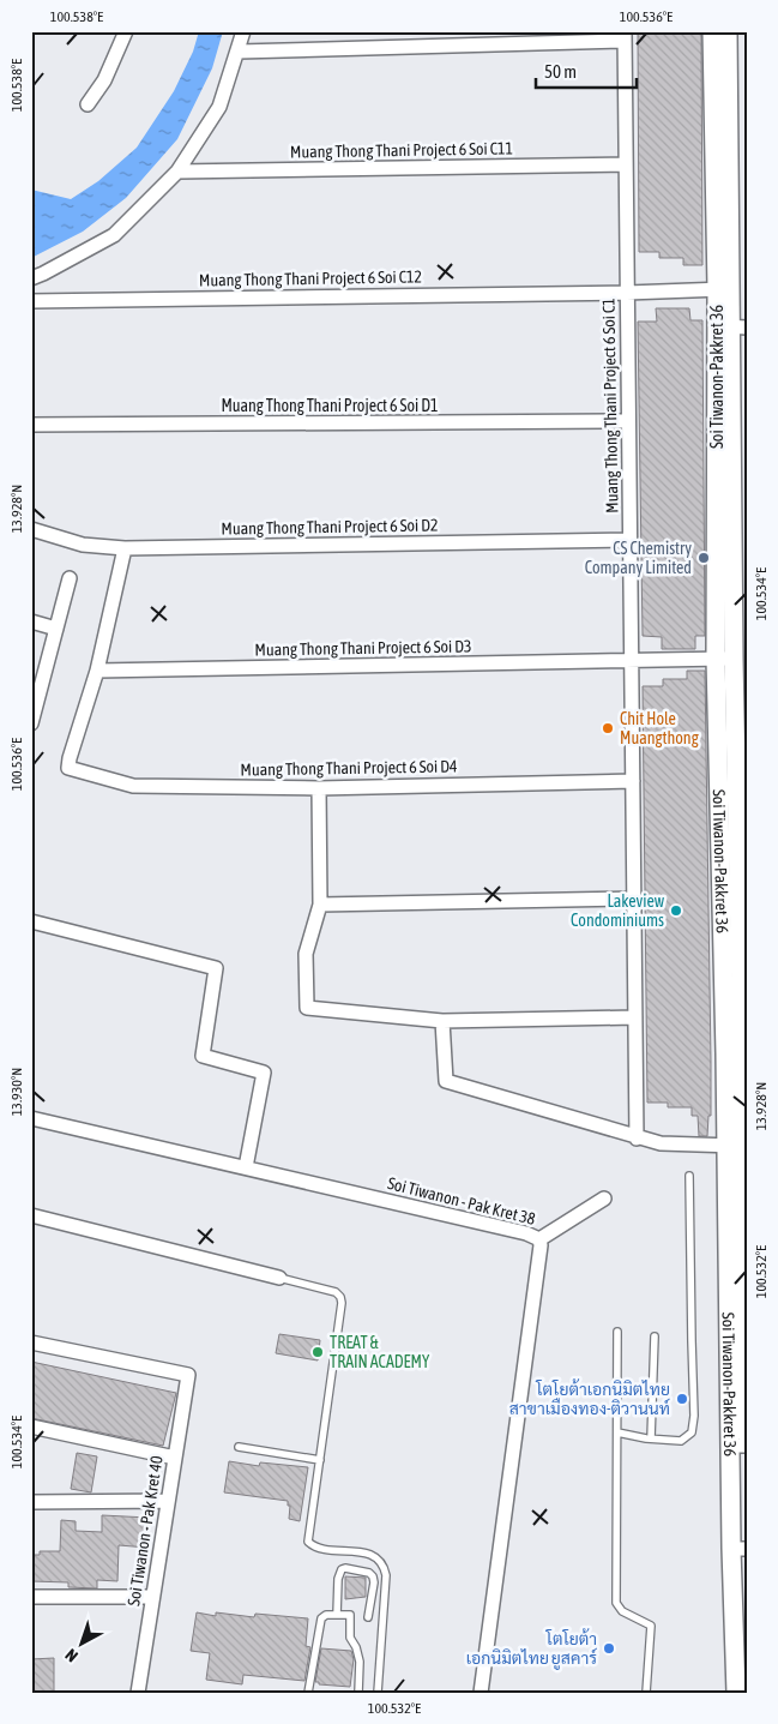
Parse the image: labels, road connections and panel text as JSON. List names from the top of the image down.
{
  "streets": {
    "street": [
      "Muang Thong Thani Project 6 Soi C11",
      "Muang Thong Thani Project 6 Soi C12",
      "Soi Tiwanon-Pakkret 36",
      "Muang Thong Thani Project 6 Soi D1",
      "Muang Thong Thani Project 6 Soi C1",
      "Muang Thong Thani Project 6 Soi D2",
      "Muang Thong Thani Project 6 Soi D3",
      "Muang Thong Thani Project 6 Soi D4",
      "Soi Tiwanon - Pak Kret 38",
      "Soi Tiwanon - Pak Kret 40"
    ]
  },
  "crossings": [
    ["Muang Thong Thani Project 6 Soi C11", "Muang Thong Thani Project 6 Soi C1"],
    ["Muang Thong Thani Project 6 Soi C12", "Soi Tiwanon-Pakkret 36"],
    ["Muang Thong Thani Project 6 Soi C12", "Muang Thong Thani Project 6 Soi C1"],
    ["Soi Tiwanon-Pakkret 36", "Muang Thong Thani Project 6 Soi D3"],
    ["Muang Thong Thani Project 6 Soi D1", "Muang Thong Thani Project 6 Soi C1"],
    ["Muang Thong Thani Project 6 Soi C1", "Muang Thong Thani Project 6 Soi D2"],
    ["Muang Thong Thani Project 6 Soi C1", "Muang Thong Thani Project 6 Soi D3"],
    ["Muang Thong Thani Project 6 Soi C1", "Muang Thong Thani Project 6 Soi D4"],
    ["Muang Thong Thani Project 6 Soi D3", "Muang Thong Thani Project 6 Soi D4"]
  ],
  "places": [
    "CS Chemistry Company Limited",
    "Chit Hole Muangthong",
    "Lakeview Condominiums",
    "TREAT & TRAIN ACADEMY",
    "โตโยต้าเอกนิมิตไทย สาขาเมืองทอง-ติวานนท์",
    "โตโยต้า เอกนิมิตไทย ยูสคาร์"
  ],
  "scale_bar": "50 m",
  "north": "bottom left",
  "coordinates": [
    "100.538°E",
    "100.536°E",
    "13.928°N",
    "100.534°E",
    "13.930°N",
    "100.532°E"
  ]
}
